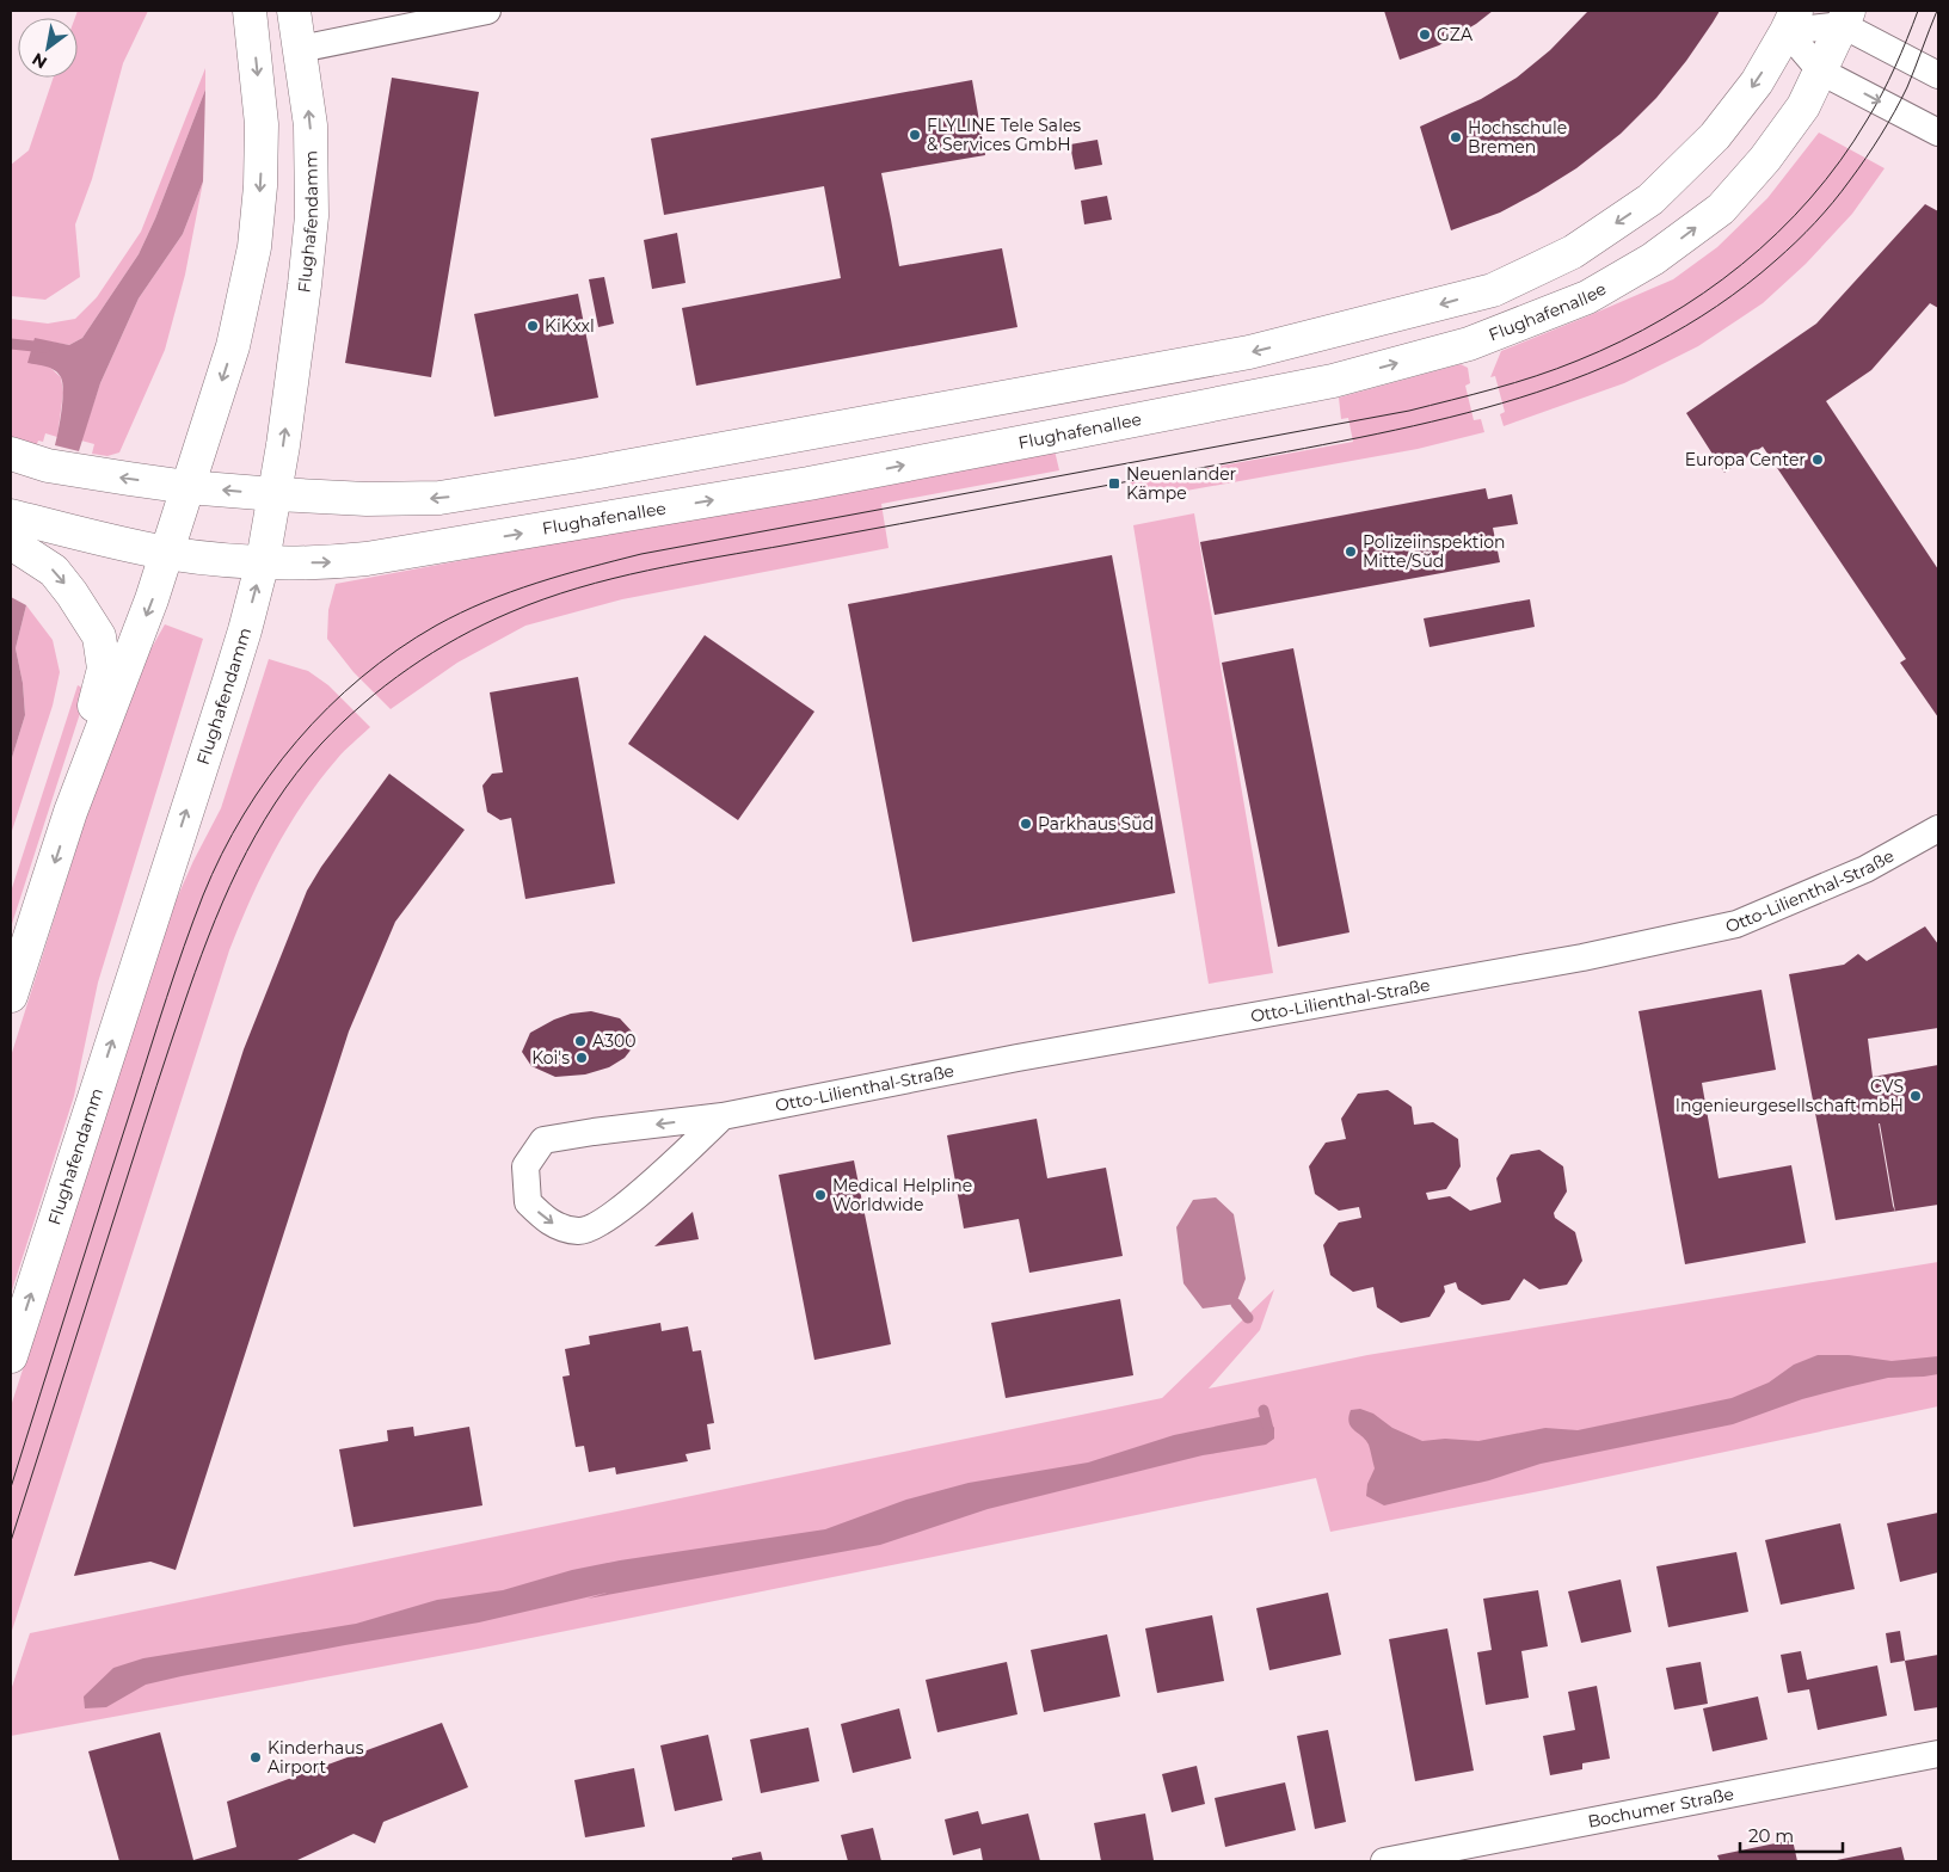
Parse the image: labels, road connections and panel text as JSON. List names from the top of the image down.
{
  "streets": {
    "main road": ["Flughafendamm", "Flughafenallee"],
    "street": ["Otto-Lilienthal-Straße", "Bochumer Straße"]
  },
  "crossings": [
    ["Flughafendamm", "Flughafenallee"]
  ],
  "places": {
    "other": [
      "GZA",
      "FLYLINE Tele Sales & Services GmbH",
      "Hochschule Bremen",
      "KiKxxl",
      "Europa Center",
      "Polizeiinspektion Mitte/Süd",
      "Parkhaus Süd",
      "A300",
      "Koi's",
      "CVS Ingenieurgesellschaft mbH",
      "Medical Helpline Worldwide",
      "Kinderhaus Airport"
    ],
    "transit": ["Neuenlander Kämpe"]
  },
  "scale_bar": "20 m",
  "north": "bottom left"
}
